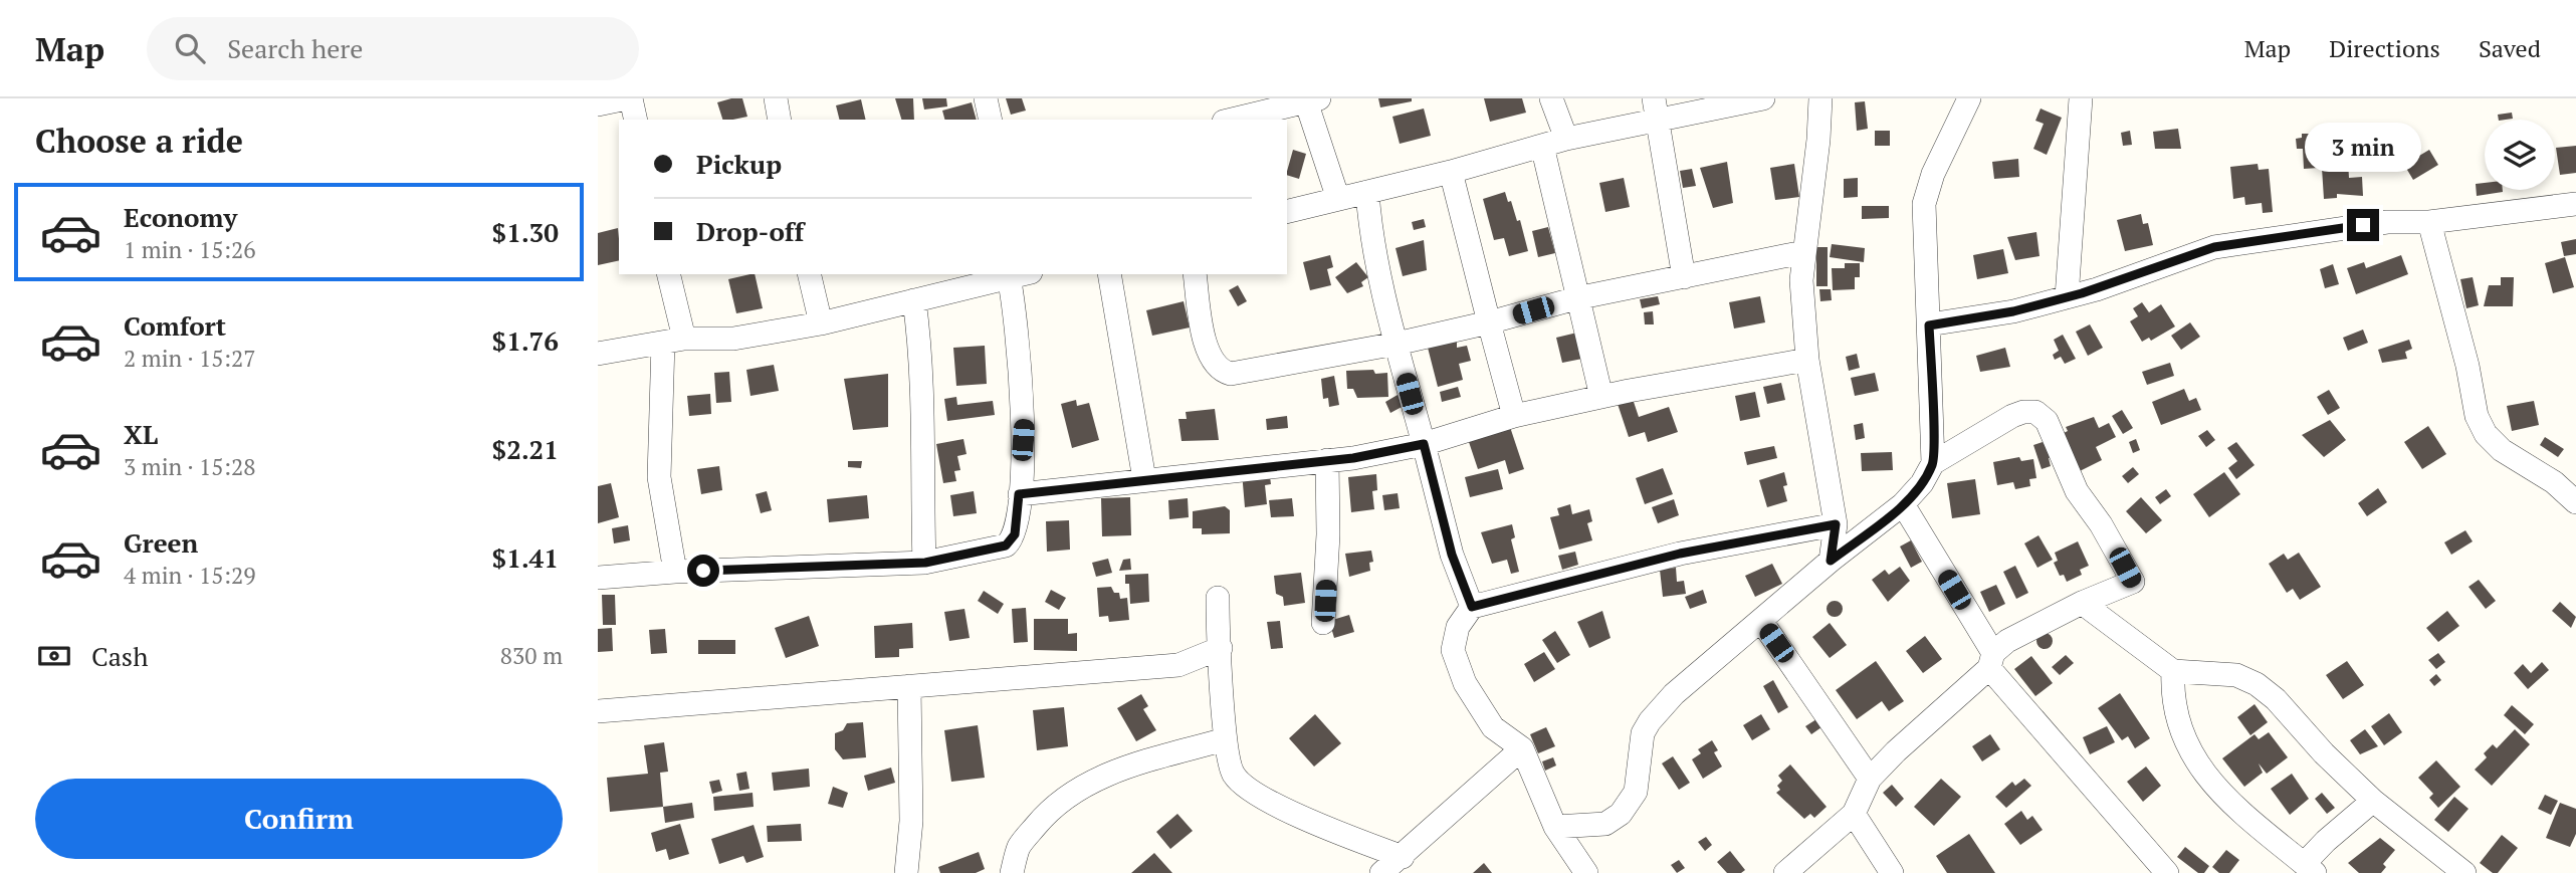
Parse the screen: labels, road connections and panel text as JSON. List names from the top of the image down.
{
  "page": {
    "header": "Map",
    "search": "Search here",
    "nav": ["Map", "Directions", "Saved"],
    "heading": "Choose a ride",
    "banner": ["Pickup", "Drop-off"],
    "bubble": "3 min",
    "list": [
      {
        "name": "Economy",
        "note": "1 min · 15:26",
        "value": "$1.30"
      },
      {
        "name": "Comfort",
        "note": "2 min · 15:27",
        "value": "$1.76"
      },
      {
        "name": "XL",
        "note": "3 min · 15:28",
        "value": "$2.21"
      },
      {
        "name": "Green",
        "note": "4 min · 15:29",
        "value": "$1.41"
      }
    ],
    "pay": ["Cash", "830 m"],
    "buttons": "Confirm"
  }
}
